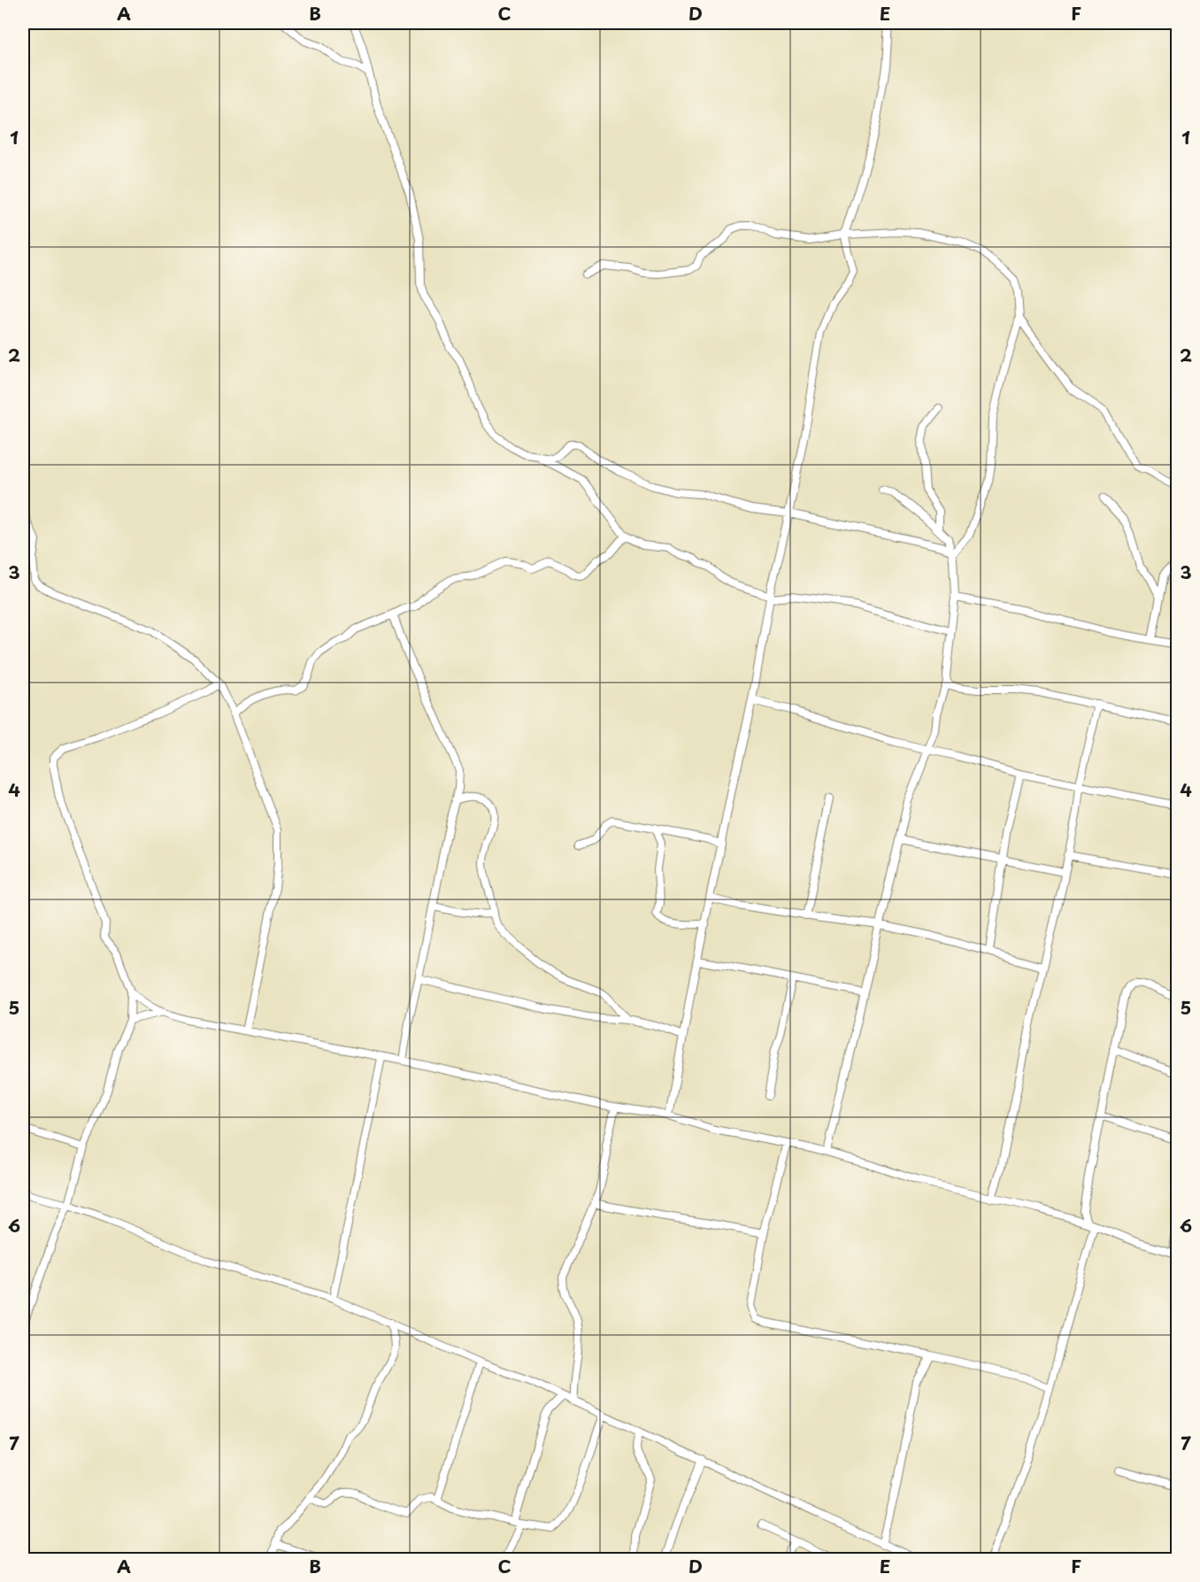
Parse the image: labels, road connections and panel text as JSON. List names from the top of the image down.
{
  "grid": {
    "columns": [
      "A",
      "B",
      "C",
      "D",
      "E",
      "F"
    ],
    "rows": [
      "1",
      "2",
      "3",
      "4",
      "5",
      "6",
      "7"
    ]
  }
}
